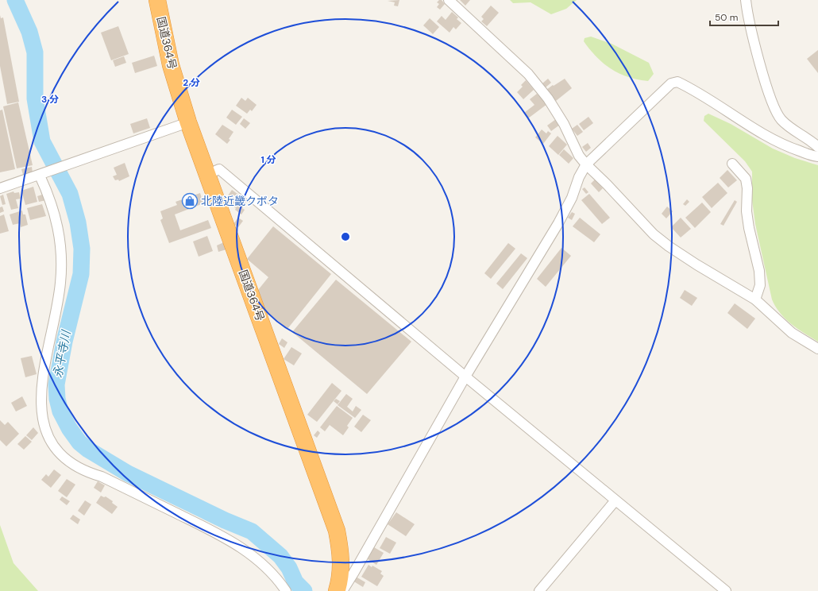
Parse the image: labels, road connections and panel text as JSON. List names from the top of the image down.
{
  "streets": {
    "highway": ["国道364号"]
  },
  "water": ["永平寺川"],
  "places": {
    "shop": ["北陸近畿クボタ"]
  },
  "scale_bar": "50 m",
  "rings": ["2 分", "3 分", "1 分"]
}
